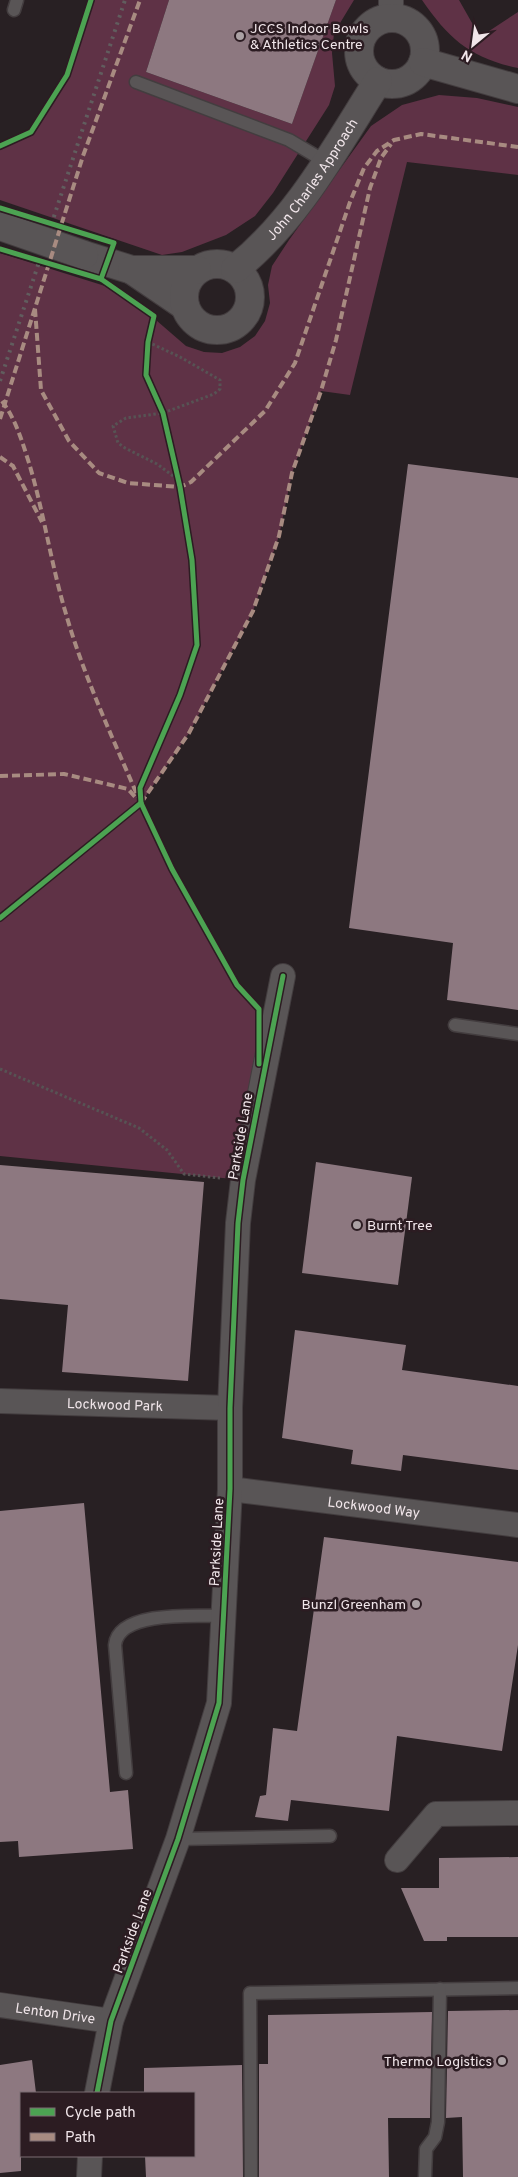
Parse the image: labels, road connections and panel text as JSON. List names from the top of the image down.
{
  "streets": {
    "street": [
      "John Charles Approach",
      "Parkside Lane",
      "Lockwood Park",
      "Lockwood Way",
      "Lenton Drive"
    ]
  },
  "crossings": [
    ["Parkside Lane", "Lockwood Park"],
    ["Parkside Lane", "Lockwood Way"],
    ["Parkside Lane", "Lenton Drive"]
  ],
  "places": [
    "JCCS Indoor Bowls & Athletics Centre",
    "Burnt Tree",
    "Bunzl Greenham",
    "Thermo Logistics"
  ],
  "legend": ["Cycle path", "Path"],
  "north": "bottom left"
}
